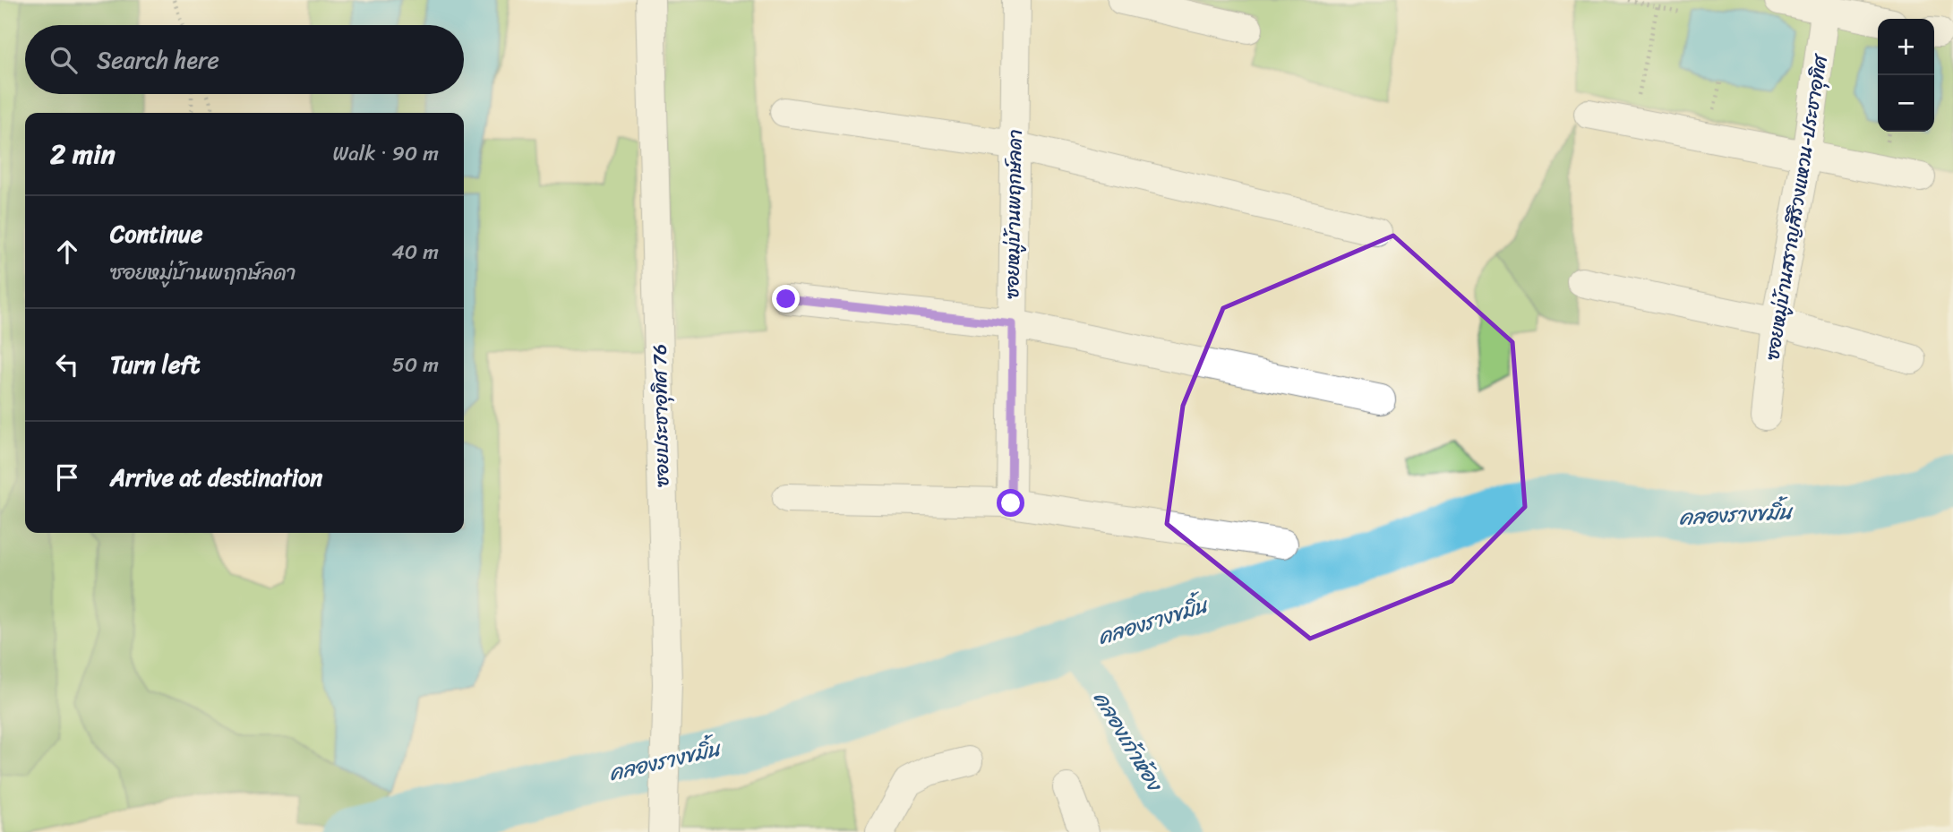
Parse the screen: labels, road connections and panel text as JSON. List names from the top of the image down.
{
  "streets": {
    "street": ["ซอยหมู่บ้านสราญสิริวงแหวน-ประชาอุทิศ", "ซอยหมู่บ้านพฤกษ์ลดา", "ซอยประชาอุทิศ 76"]
  },
  "water": ["คลองรางขมิ้น", "คลองเก้าห้อง"],
  "page": {
    "map_buttons": ["+", "−"],
    "search": "Search here",
    "heading": ["2 min", "Walk · 90 m"],
    "list": [
      ["Continue", "ซอยหมู่บ้านพฤกษ์ลดา", "40 m"],
      ["Turn left", "50 m"],
      "Arrive at destination"
    ]
  }
}
